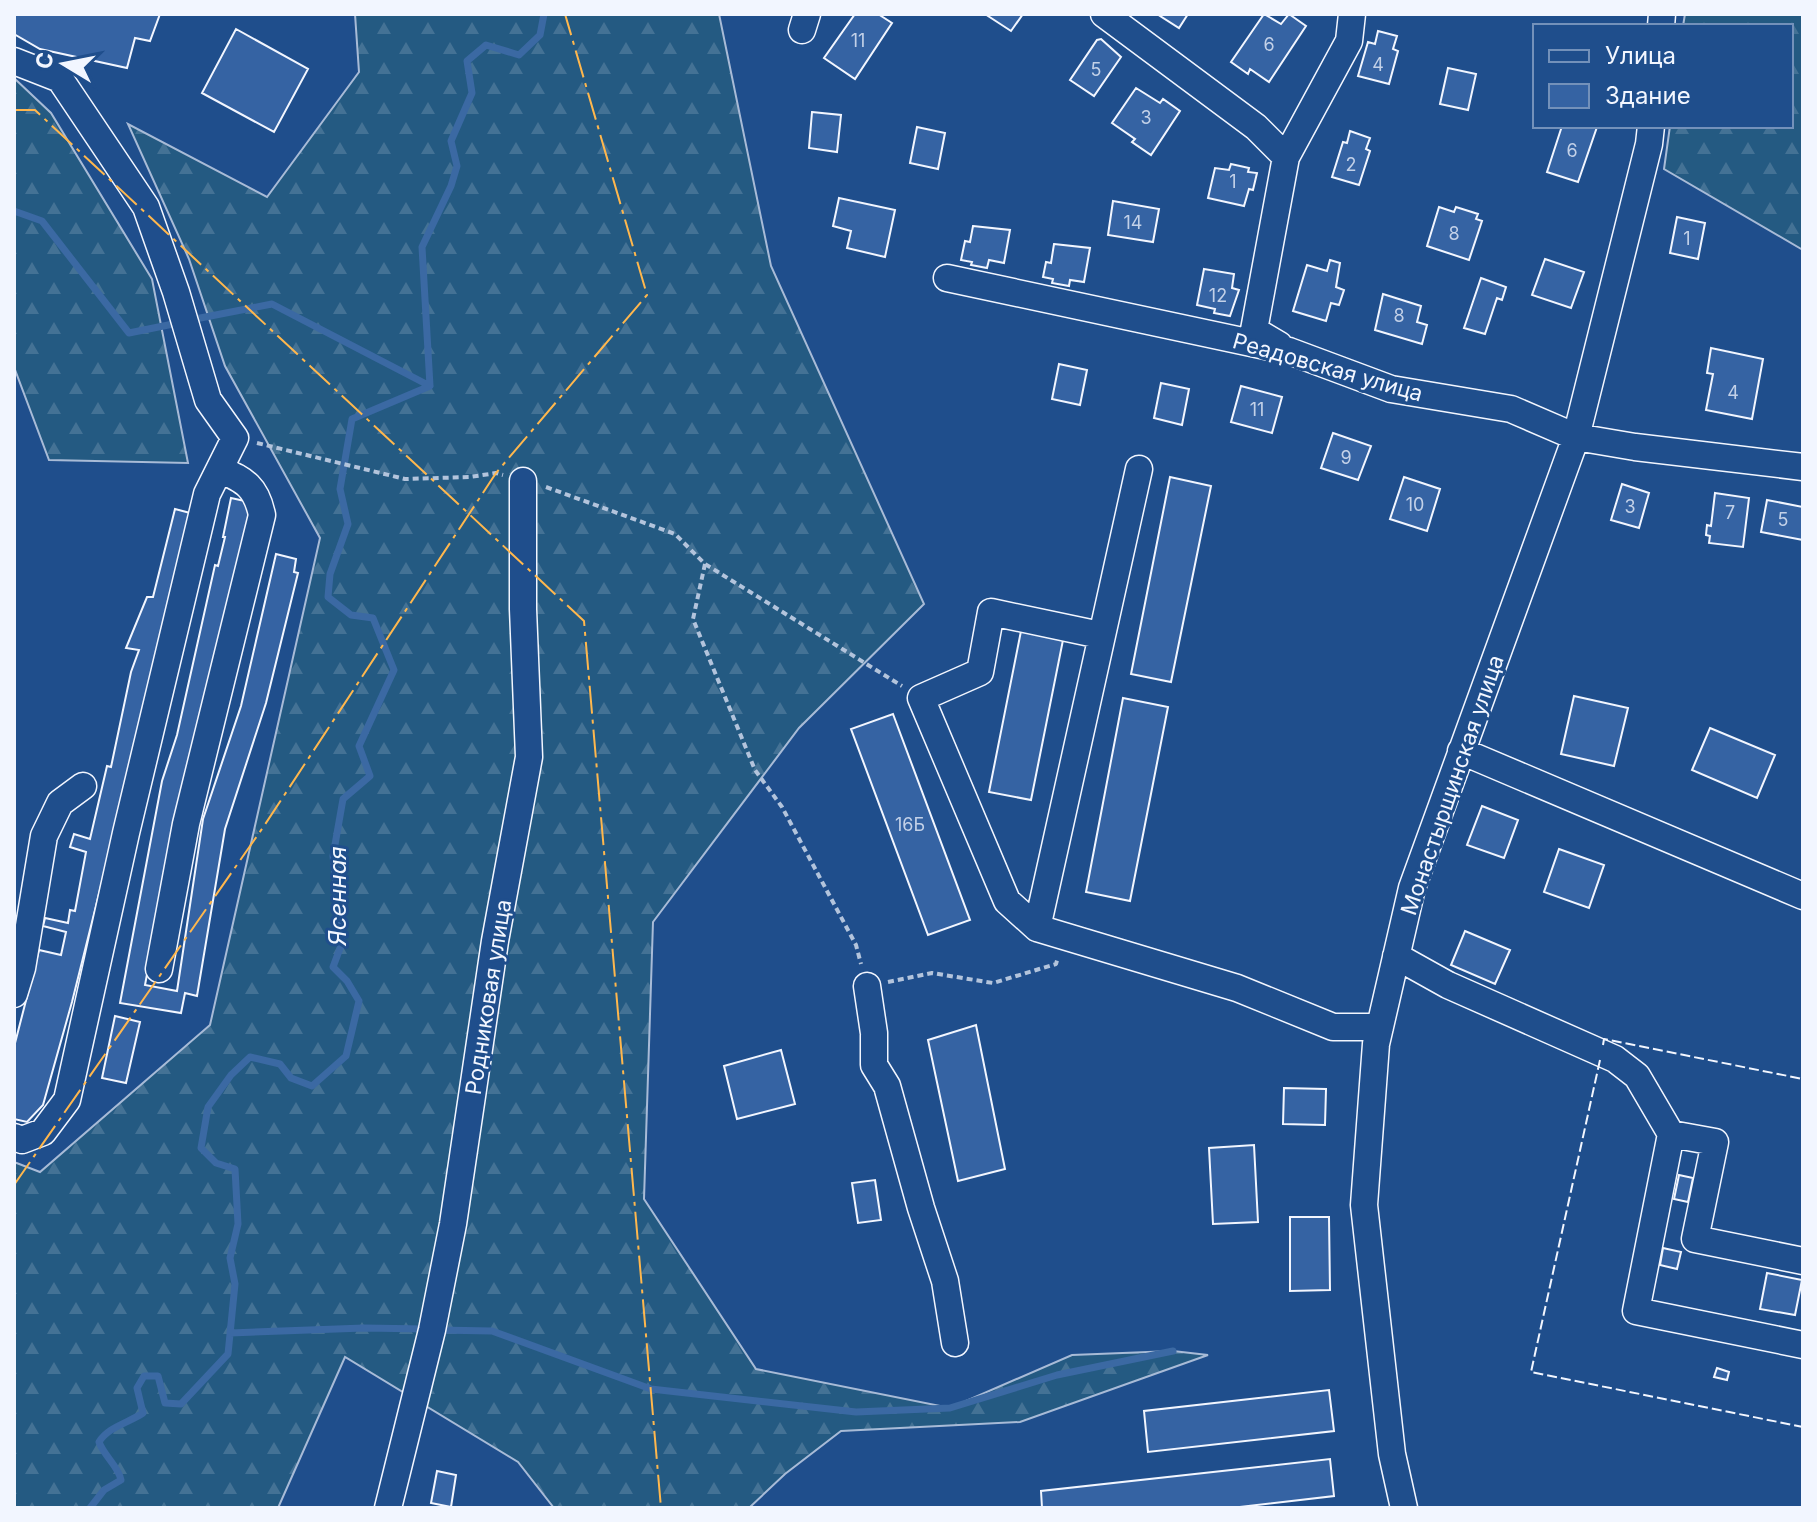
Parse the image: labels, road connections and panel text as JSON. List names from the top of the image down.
{
  "streets": {
    "street": ["Реадовская улица", "Монастырщинская улица", "Родниковая улица"]
  },
  "crossings": [
    ["Реадовская улица", "Монастырщинская улица"]
  ],
  "water": ["Ясенная"],
  "house_numbers": [
    "11",
    "6",
    "4",
    "5",
    "3",
    "6",
    "2",
    "1",
    "14",
    "8",
    "1",
    "12",
    "8",
    "4",
    "11",
    "9",
    "10",
    "3",
    "7",
    "5",
    "16Б"
  ],
  "legend": ["Улица", "Здание"],
  "north": "left"
}
